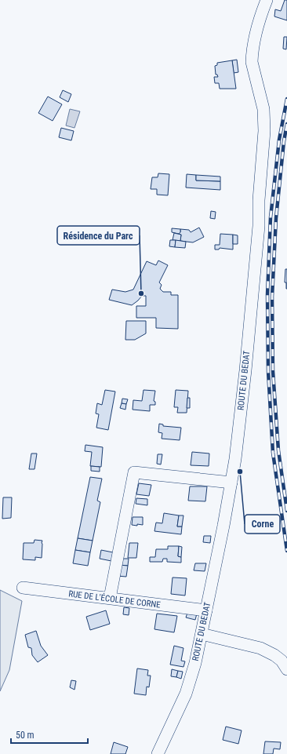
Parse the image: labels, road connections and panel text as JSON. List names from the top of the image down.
{
  "streets": {
    "street": ["ROUTE DU BEDAT", "RUE DE L'ÉCOLE DE CORNE"]
  },
  "crossings": [
    ["ROUTE DU BEDAT", "RUE DE L'ÉCOLE DE CORNE"]
  ],
  "places": ["Résidence du Parc", "Corne"],
  "scale_bar": "50 m"
}
